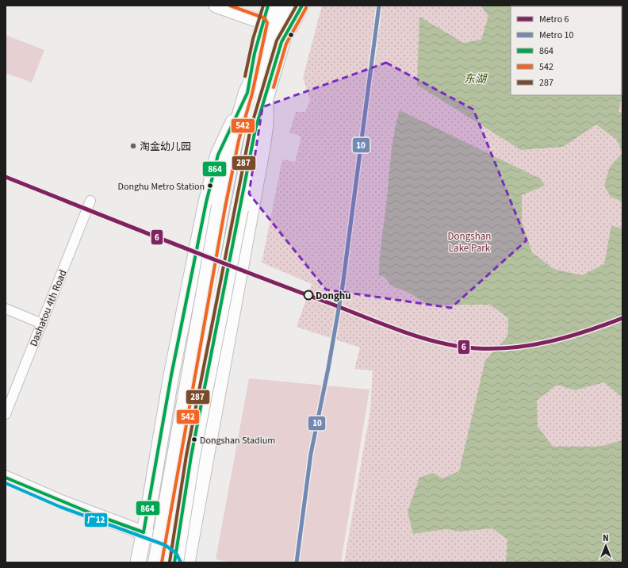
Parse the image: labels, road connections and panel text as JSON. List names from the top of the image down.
{
  "streets": {
    "street": ["Dashatou 4th Road"]
  },
  "water": ["东湖"],
  "parks": ["Dongshan Lake Park"],
  "places": [
    "淘金幼儿园",
    "Donghu Metro Station",
    "Donghu",
    "Dongshan Stadium"
  ],
  "lines": [
    "metro line 10",
    "transit line 864",
    "transit line 542",
    "transit line 287",
    "metro line 6",
    "transit line 广12"
  ],
  "legend": [
    "Metro 6",
    "Metro 10",
    "864",
    "542",
    "287"
  ],
  "north": "top"
}
